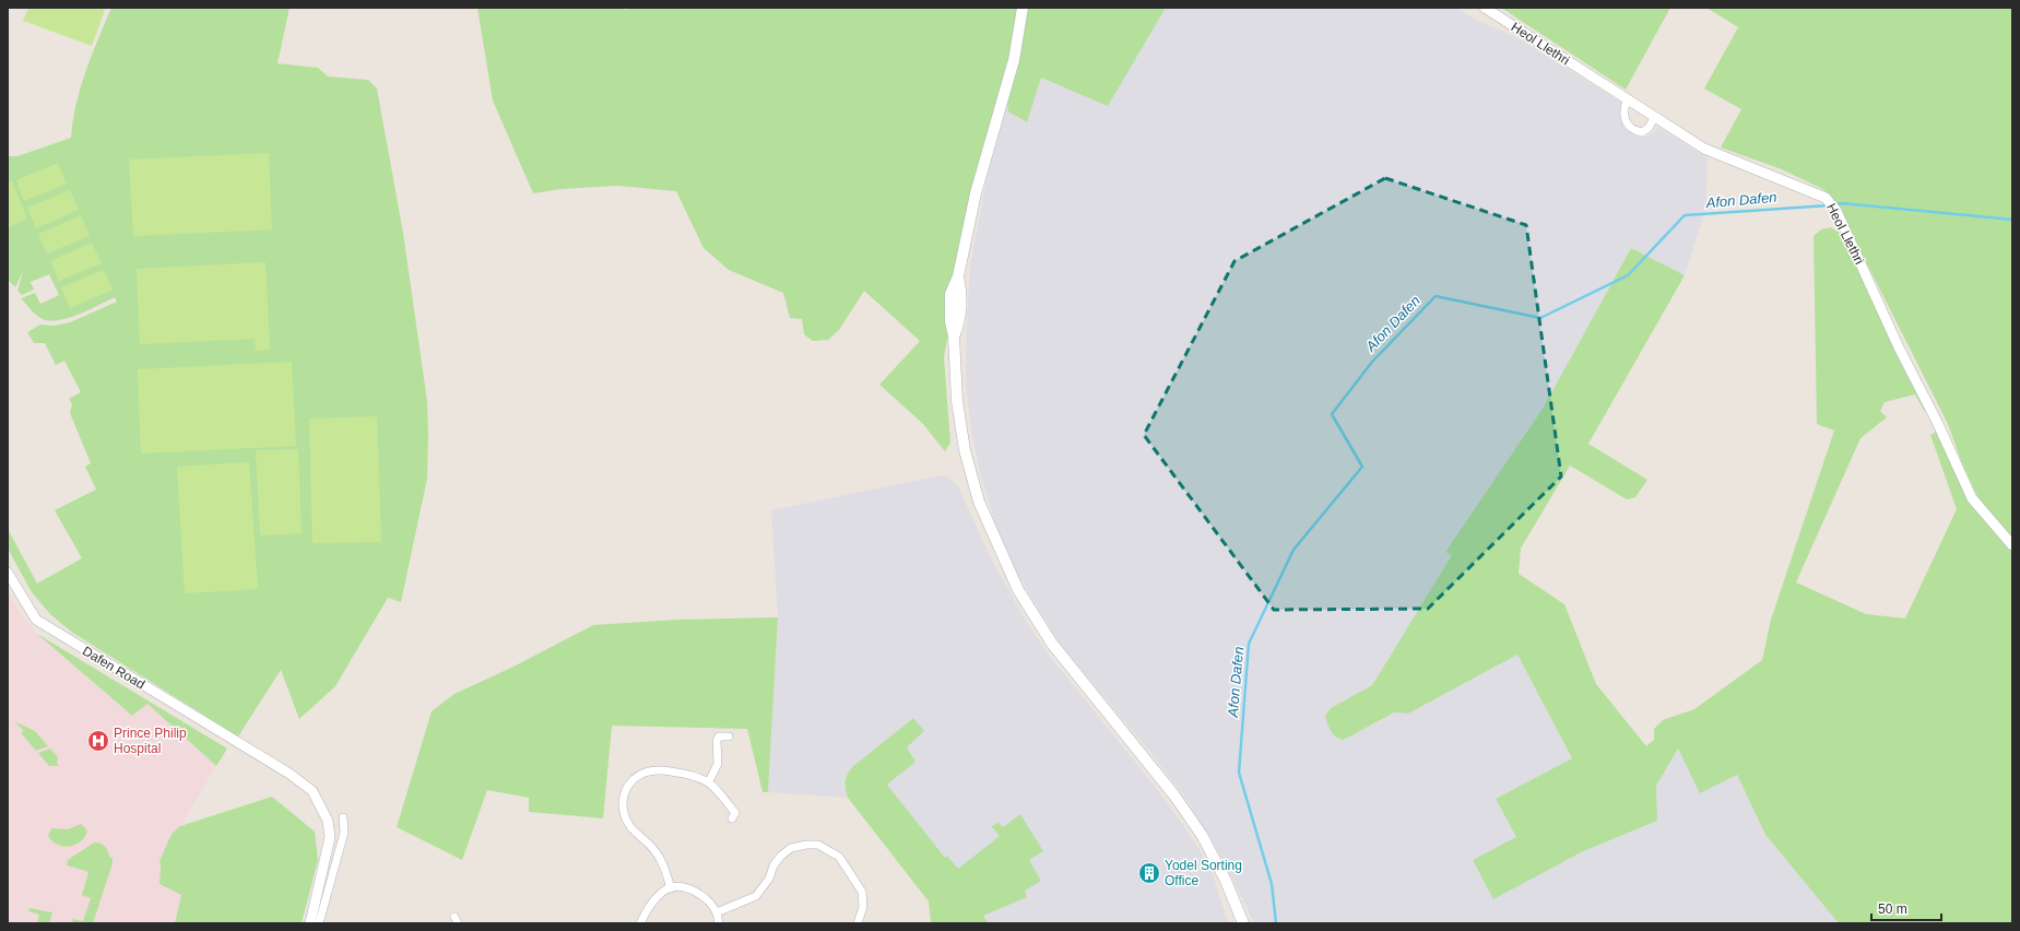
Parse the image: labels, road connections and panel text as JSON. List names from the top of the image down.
{
  "streets": {
    "street": ["Heol Llethri", "Dafen Road"]
  },
  "water": ["Afon Dafen"],
  "places": {
    "hospital": ["Prince Philip Hospital"],
    "building": ["Yodel Sorting Office"]
  },
  "scale_bar": "50 m"
}
